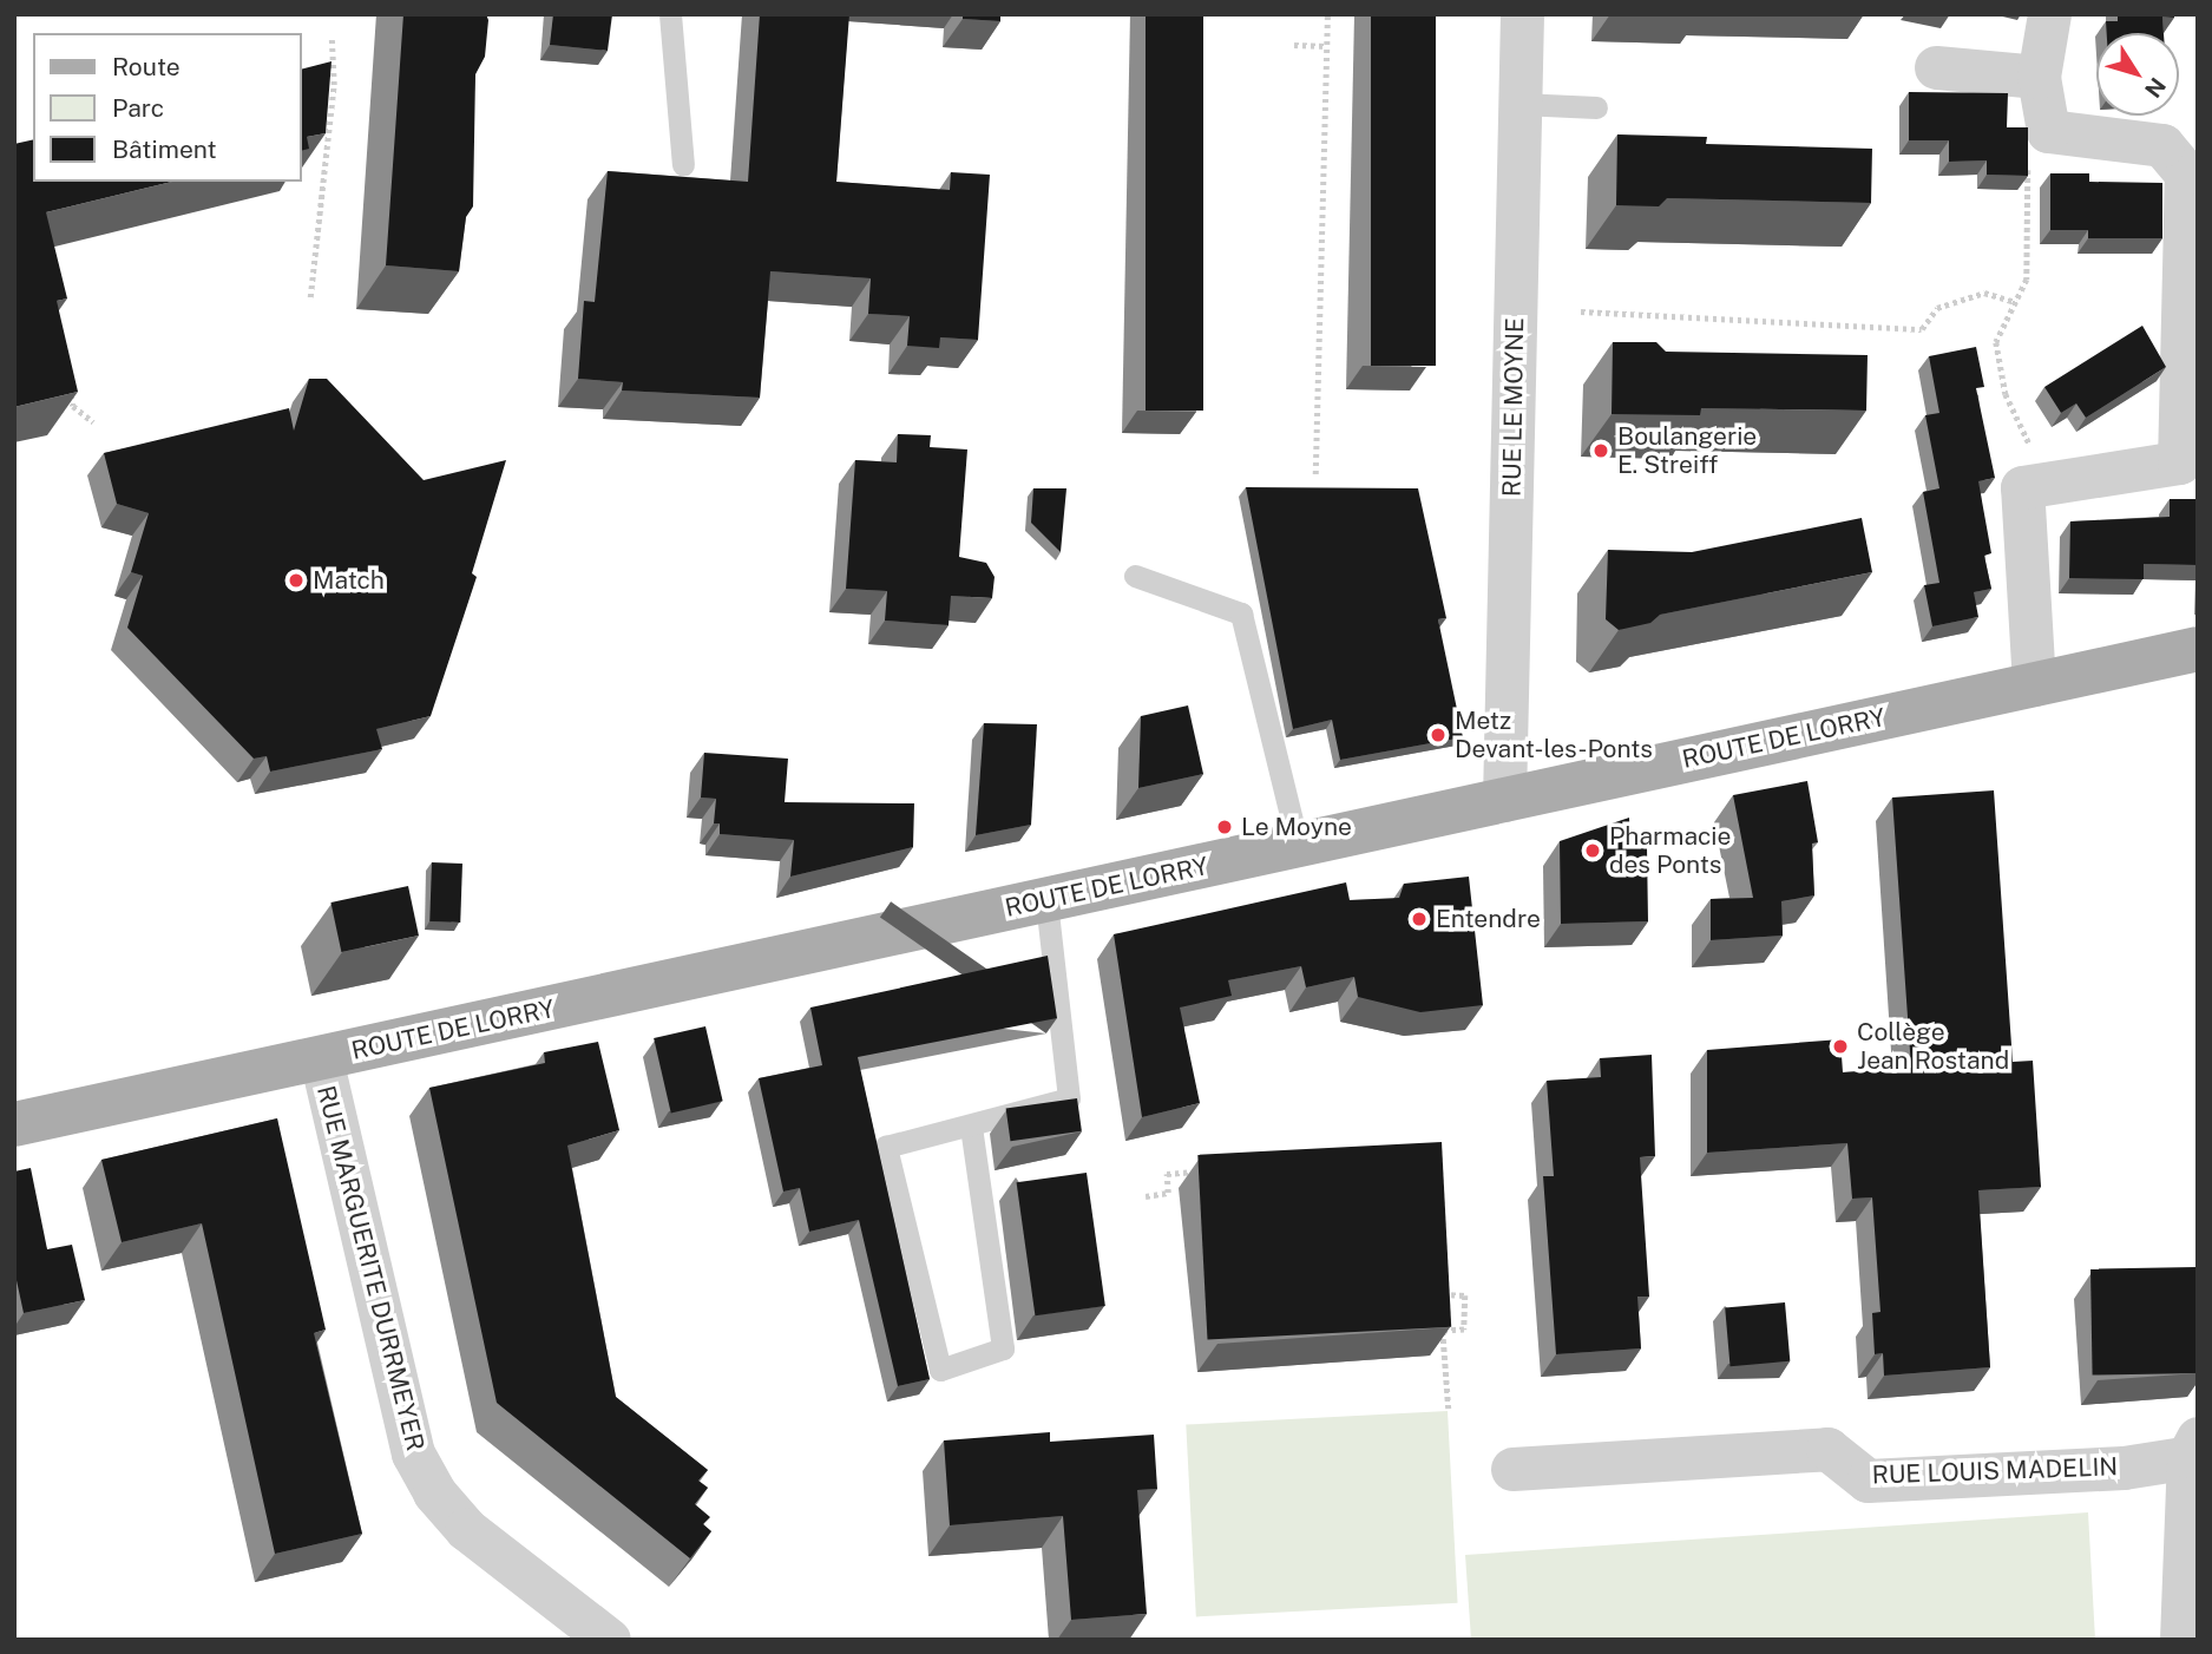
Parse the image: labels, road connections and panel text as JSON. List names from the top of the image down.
{
  "streets": {
    "main road": ["ROUTE DE LORRY"],
    "street": ["RUE LE MOYNE", "RUE MARGUERITE DURRMEYER", "RUE LOUIS MADELIN"]
  },
  "crossings": [
    ["RUE LE MOYNE", "ROUTE DE LORRY"],
    ["ROUTE DE LORRY", "RUE MARGUERITE DURRMEYER"]
  ],
  "places": [
    "Boulangerie E. Streiff",
    "Match",
    "Metz Devant-les-Ponts",
    "Le Moyne",
    "Pharmacie des Ponts",
    "Entendre",
    "Collège Jean Rostand"
  ],
  "legend": ["Route", "Parc", "Bâtiment"],
  "north": "bottom right"
}
